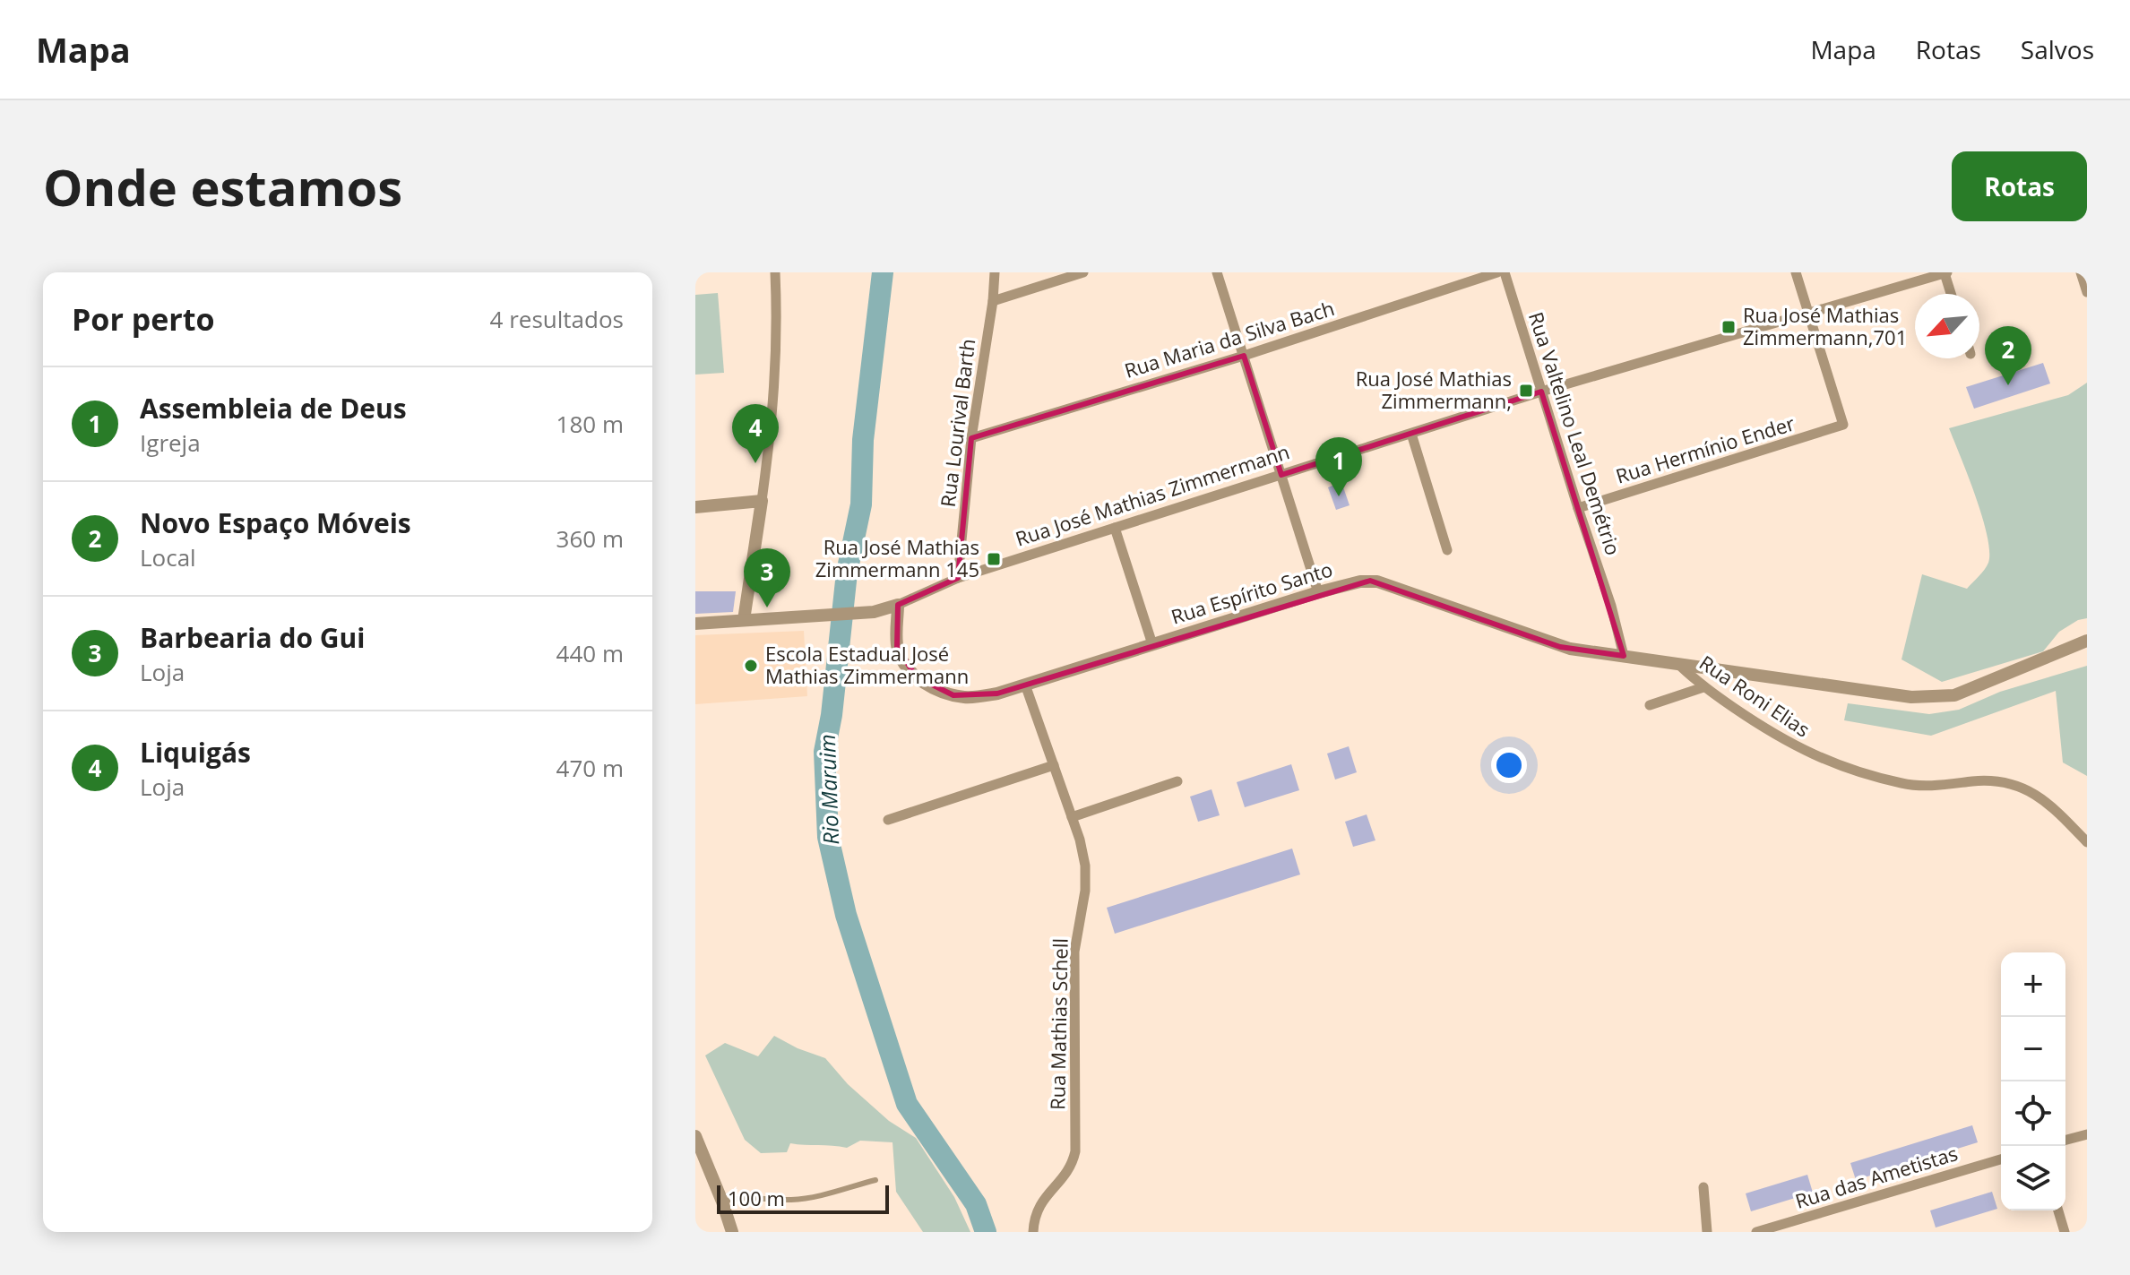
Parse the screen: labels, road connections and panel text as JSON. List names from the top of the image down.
{
  "streets": {
    "street": [
      "Rua Maria da Silva Bach",
      "Rua Lourival Barth",
      "Rua Valtelino Leal Demétrio",
      "Rua Hermínio Ender",
      "Rua José Mathias Zimmermann",
      "Rua Espírito Santo",
      "Rua Roni Elias",
      "Rua Mathias Schell",
      "Rua das Ametistas"
    ]
  },
  "crossings": [
    ["Rua Maria da Silva Bach", "Rua Lourival Barth"],
    ["Rua Lourival Barth", "Rua José Mathias Zimmermann"],
    ["Rua Valtelino Leal Demétrio", "Rua Hermínio Ender"],
    ["Rua Valtelino Leal Demétrio", "Rua José Mathias Zimmermann"],
    ["Rua Valtelino Leal Demétrio", "Rua Espírito Santo"],
    ["Rua Hermínio Ender", "Rua José Mathias Zimmermann"],
    ["Rua José Mathias Zimmermann", "Rua Espírito Santo"],
    ["Rua Espírito Santo", "Rua Roni Elias"],
    ["Rua Espírito Santo", "Rua Mathias Schell"]
  ],
  "water": ["Rio Maruim"],
  "places": {
    "transit": ["Rua José Mathias Zimmermann,701", "Rua José Mathias Zimmermann,", "Rua José Mathias Zimmermann 145"],
    "other": ["Escola Estadual José Mathias Zimmermann"]
  },
  "scale_bar": "100 m",
  "north": "bottom left",
  "page": {
    "header": "Mapa",
    "nav": ["Mapa", "Rotas", "Salvos"],
    "buttons": "Rotas",
    "title": "Onde estamos",
    "heading": ["Por perto", "4 resultados"],
    "pins": [
      "2",
      "4",
      "1",
      "3"
    ],
    "list": [
      {
        "mark": "1",
        "name": "Assembleia de Deus",
        "note": "Igreja",
        "value": "180 m"
      },
      {
        "mark": "2",
        "name": "Novo Espaço Móveis",
        "note": "Local",
        "value": "360 m"
      },
      {
        "mark": "3",
        "name": "Barbearia do Gui",
        "note": "Loja",
        "value": "440 m"
      },
      {
        "mark": "4",
        "name": "Liquigás",
        "note": "Loja",
        "value": "470 m"
      }
    ],
    "map_buttons": ["+", "−"],
    "scale": "100 m"
  }
}
